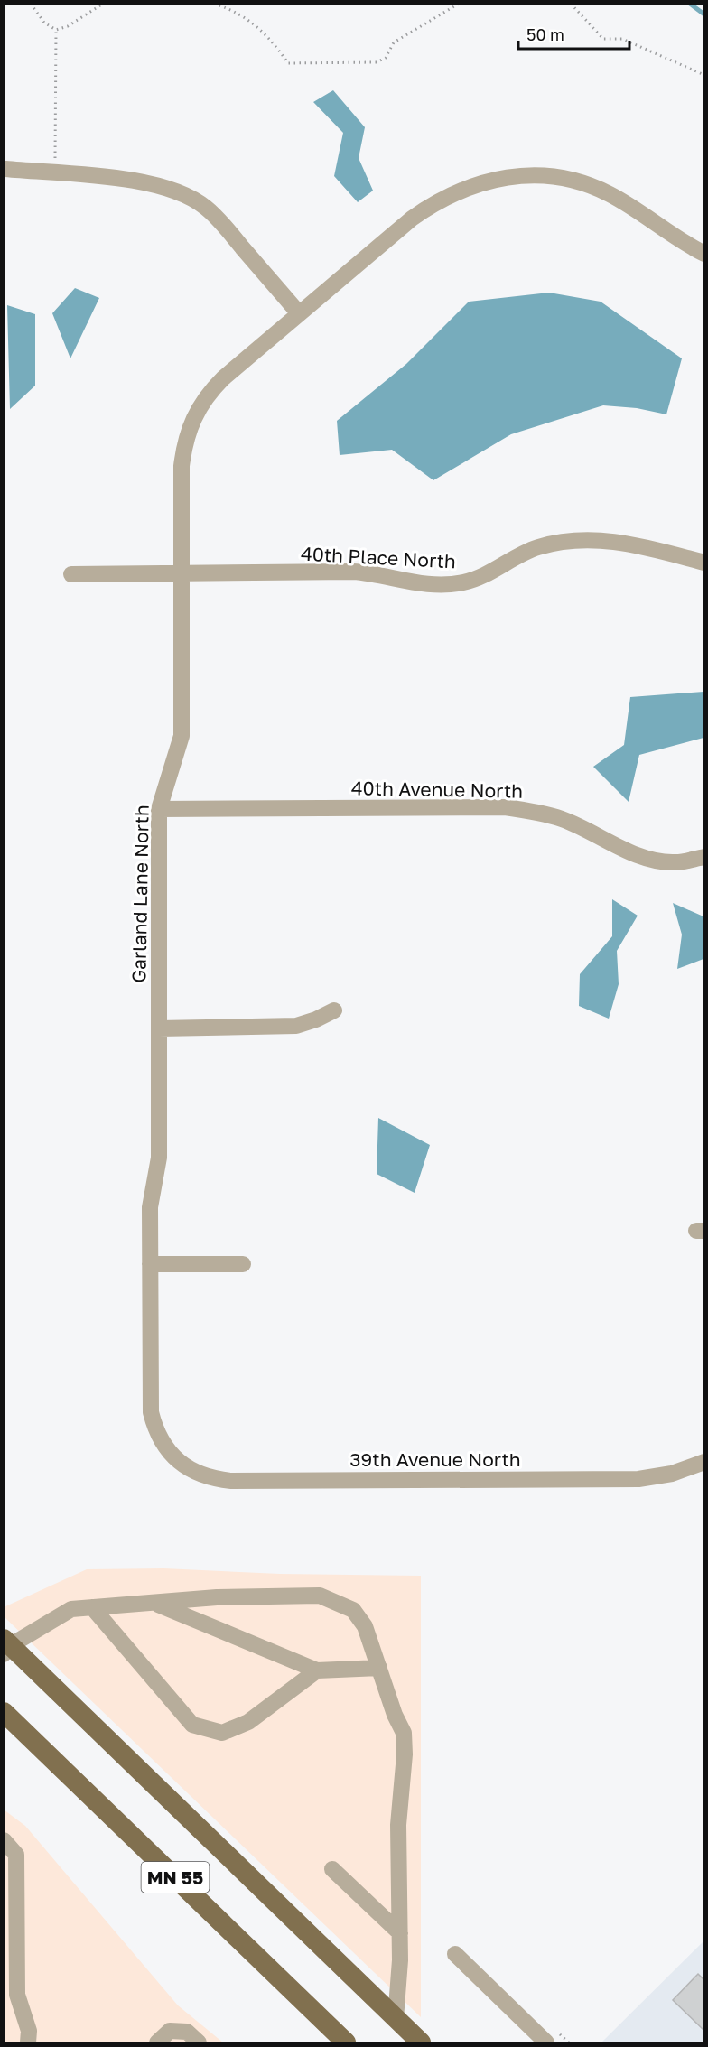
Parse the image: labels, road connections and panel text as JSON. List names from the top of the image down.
{
  "streets": {
    "main road": ["MN 55"],
    "street": [
      "40th Place North",
      "40th Avenue North",
      "Garland Lane North",
      "39th Avenue North"
    ]
  },
  "crossings": [
    ["40th Place North", "Garland Lane North"],
    ["40th Avenue North", "Garland Lane North"],
    ["Garland Lane North", "39th Avenue North"]
  ],
  "scale_bar": "50 m"
}
